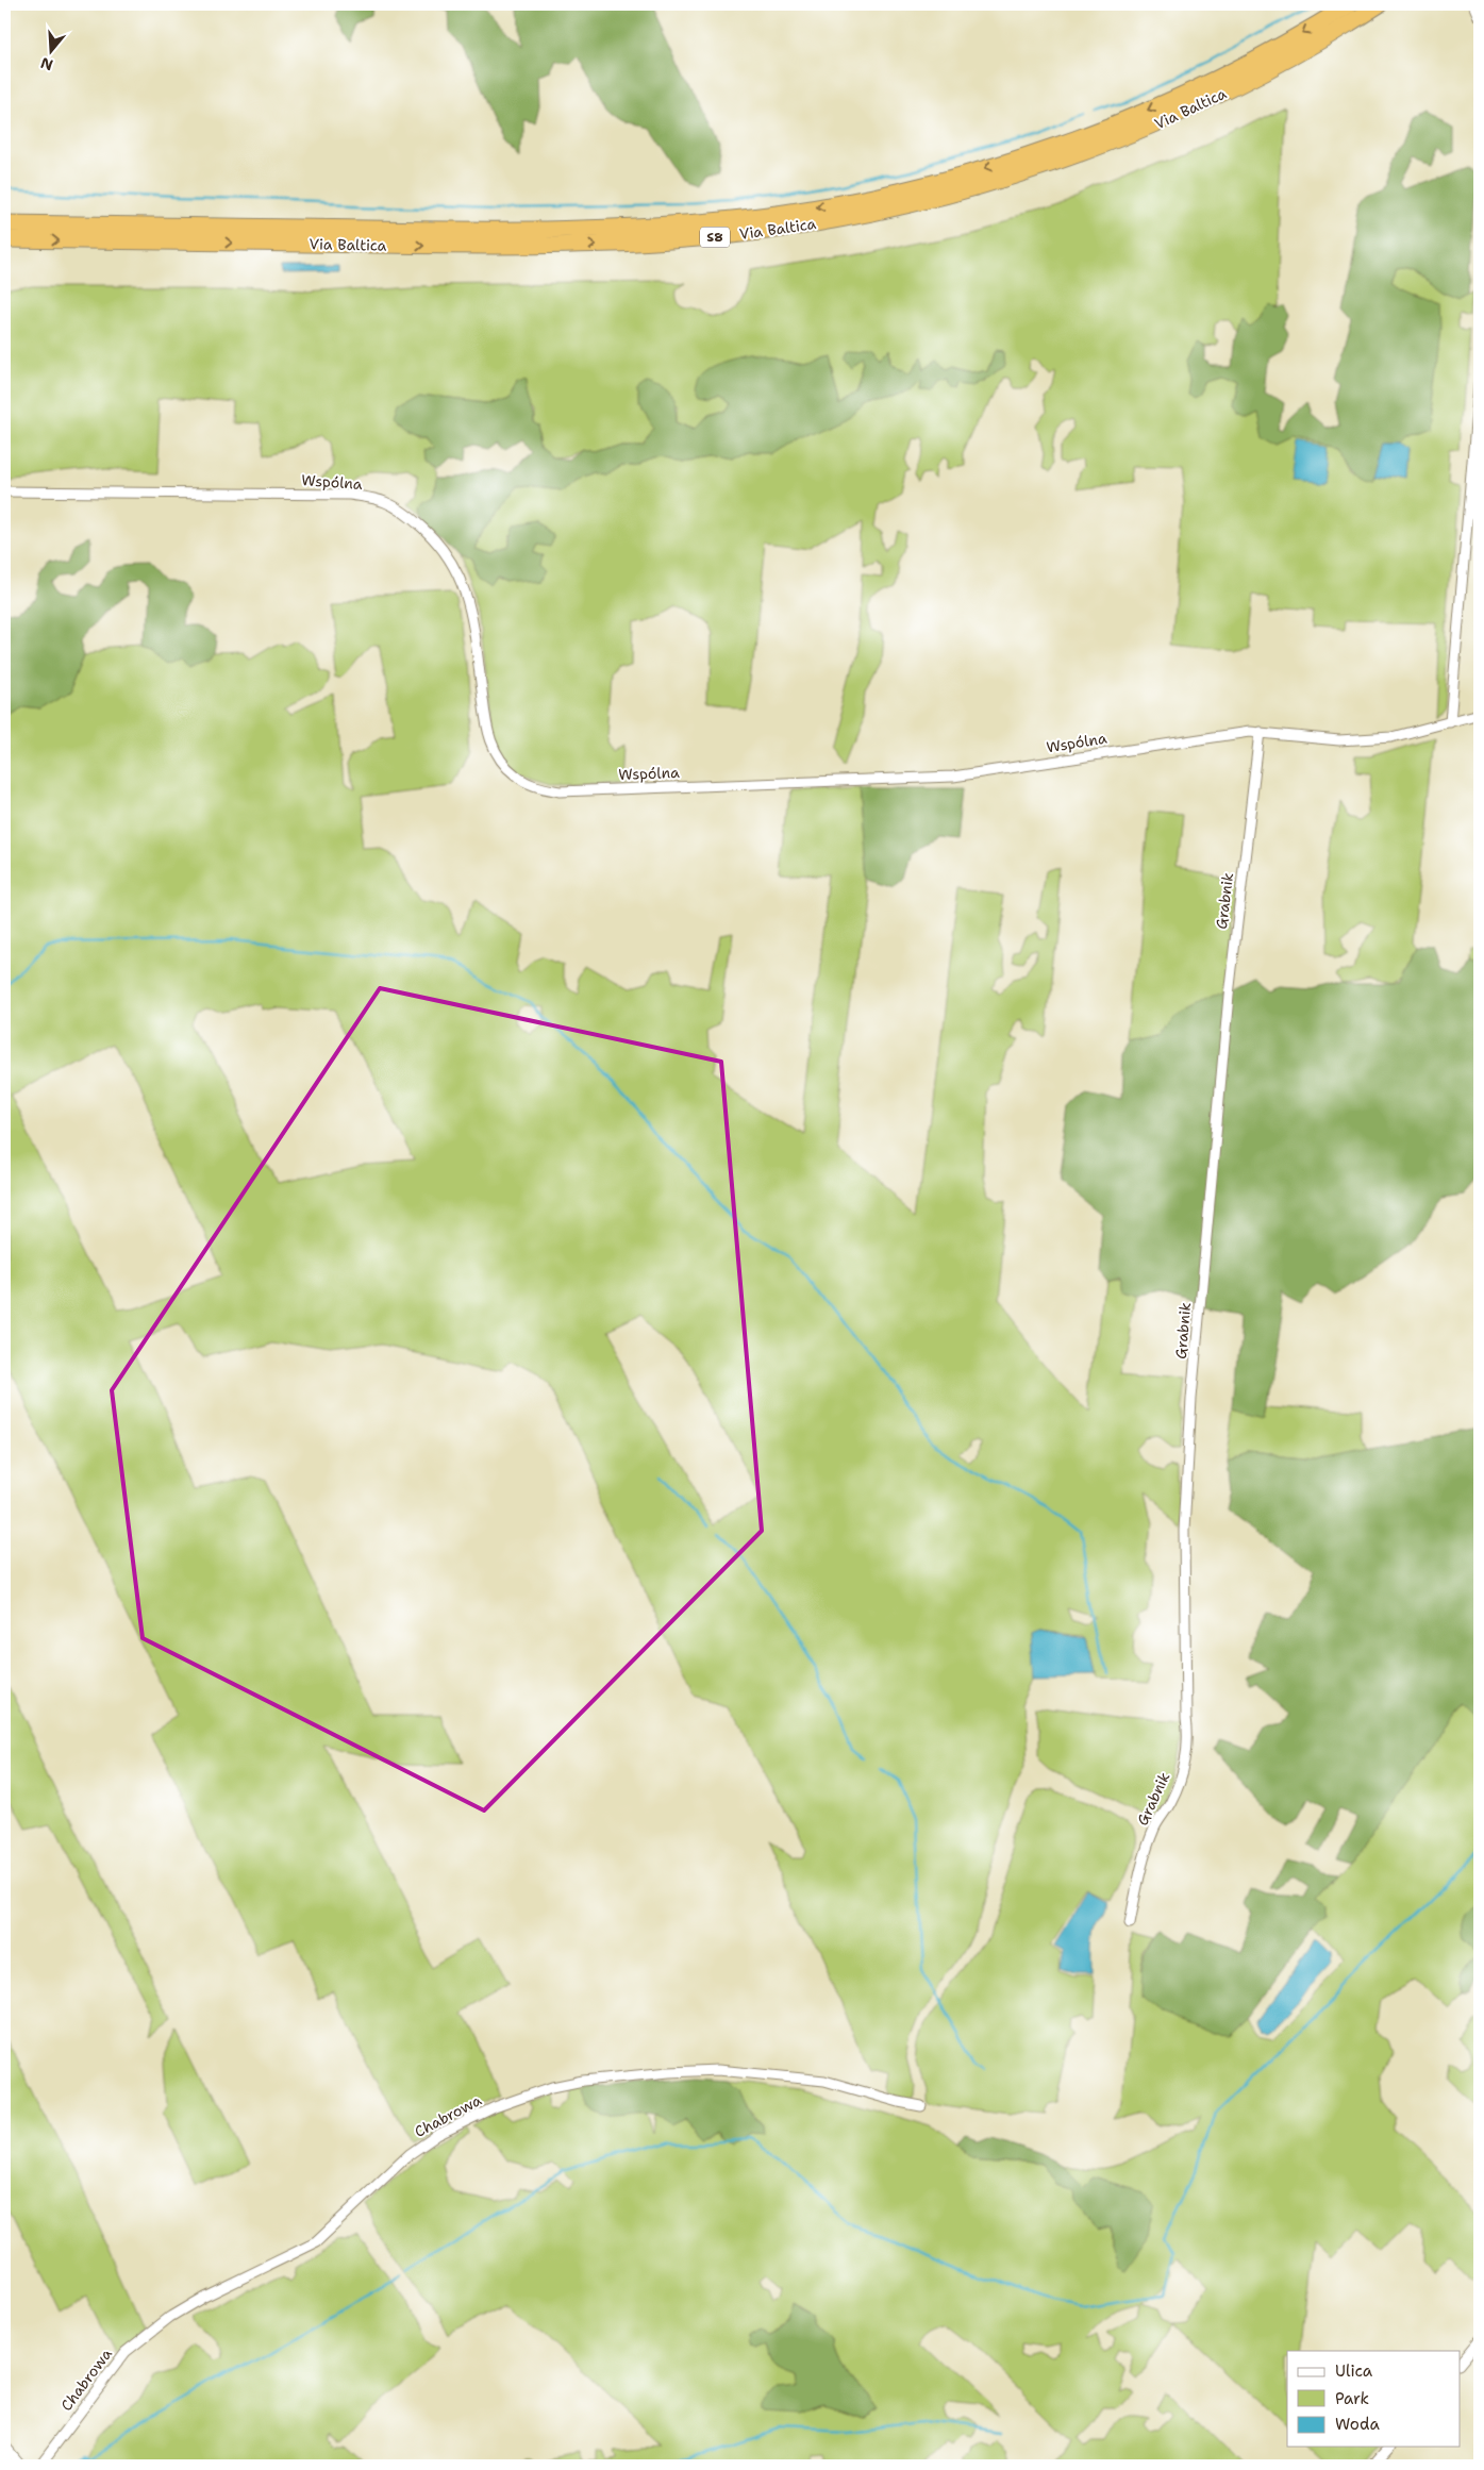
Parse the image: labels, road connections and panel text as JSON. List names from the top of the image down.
{
  "streets": {
    "highway": ["Via Baltica", "S8"],
    "street": ["Wspólna", "Grabnik", "Chabrowa"]
  },
  "crossings": [
    ["Wspólna", "Grabnik"]
  ],
  "legend": ["Ulica", "Park", "Woda"],
  "north": "bottom"
}
